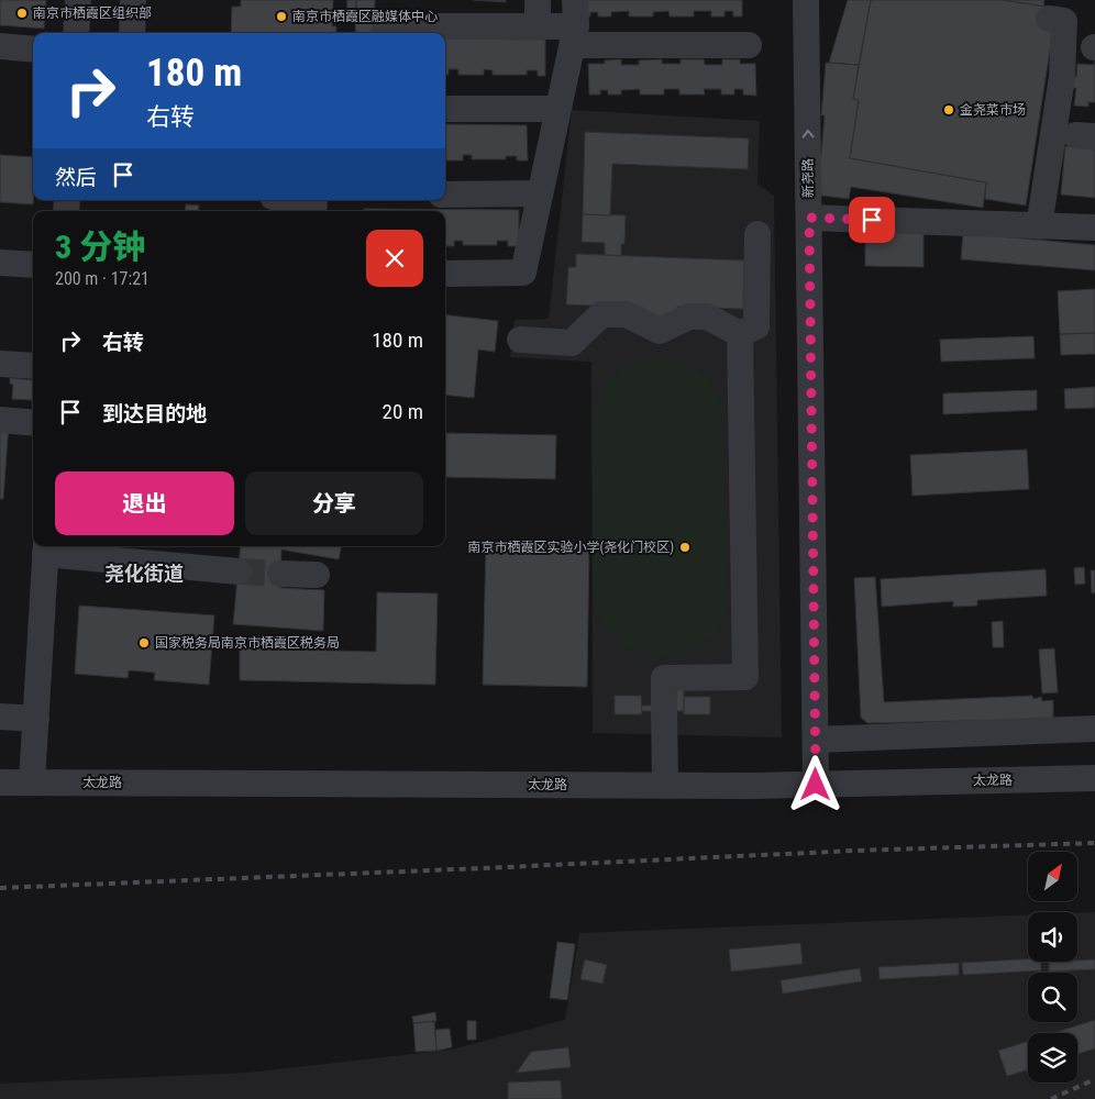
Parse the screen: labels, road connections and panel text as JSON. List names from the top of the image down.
{
  "streets": {
    "street": ["新尧路", "太龙路"]
  },
  "crossings": [
    ["新尧路", "太龙路"]
  ],
  "districts": ["尧化街道"],
  "places": [
    "南京市栖霞区组织部",
    "南京市栖霞区融媒体中心",
    "金尧菜市场",
    "南京市栖霞区实验小学(尧化门校区)",
    "国家税务局南京市栖霞区税务局"
  ],
  "north": "top right",
  "page": {
    "turn": ["180 m", "右转"],
    "then": "然后",
    "heading": ["3 分钟", "200 m · 17:21"],
    "list": [
      {
        "name": "右转",
        "value": "180 m"
      },
      {
        "name": "到达目的地",
        "value": "20 m"
      }
    ],
    "buttons": ["退出", "分享"]
  }
}
